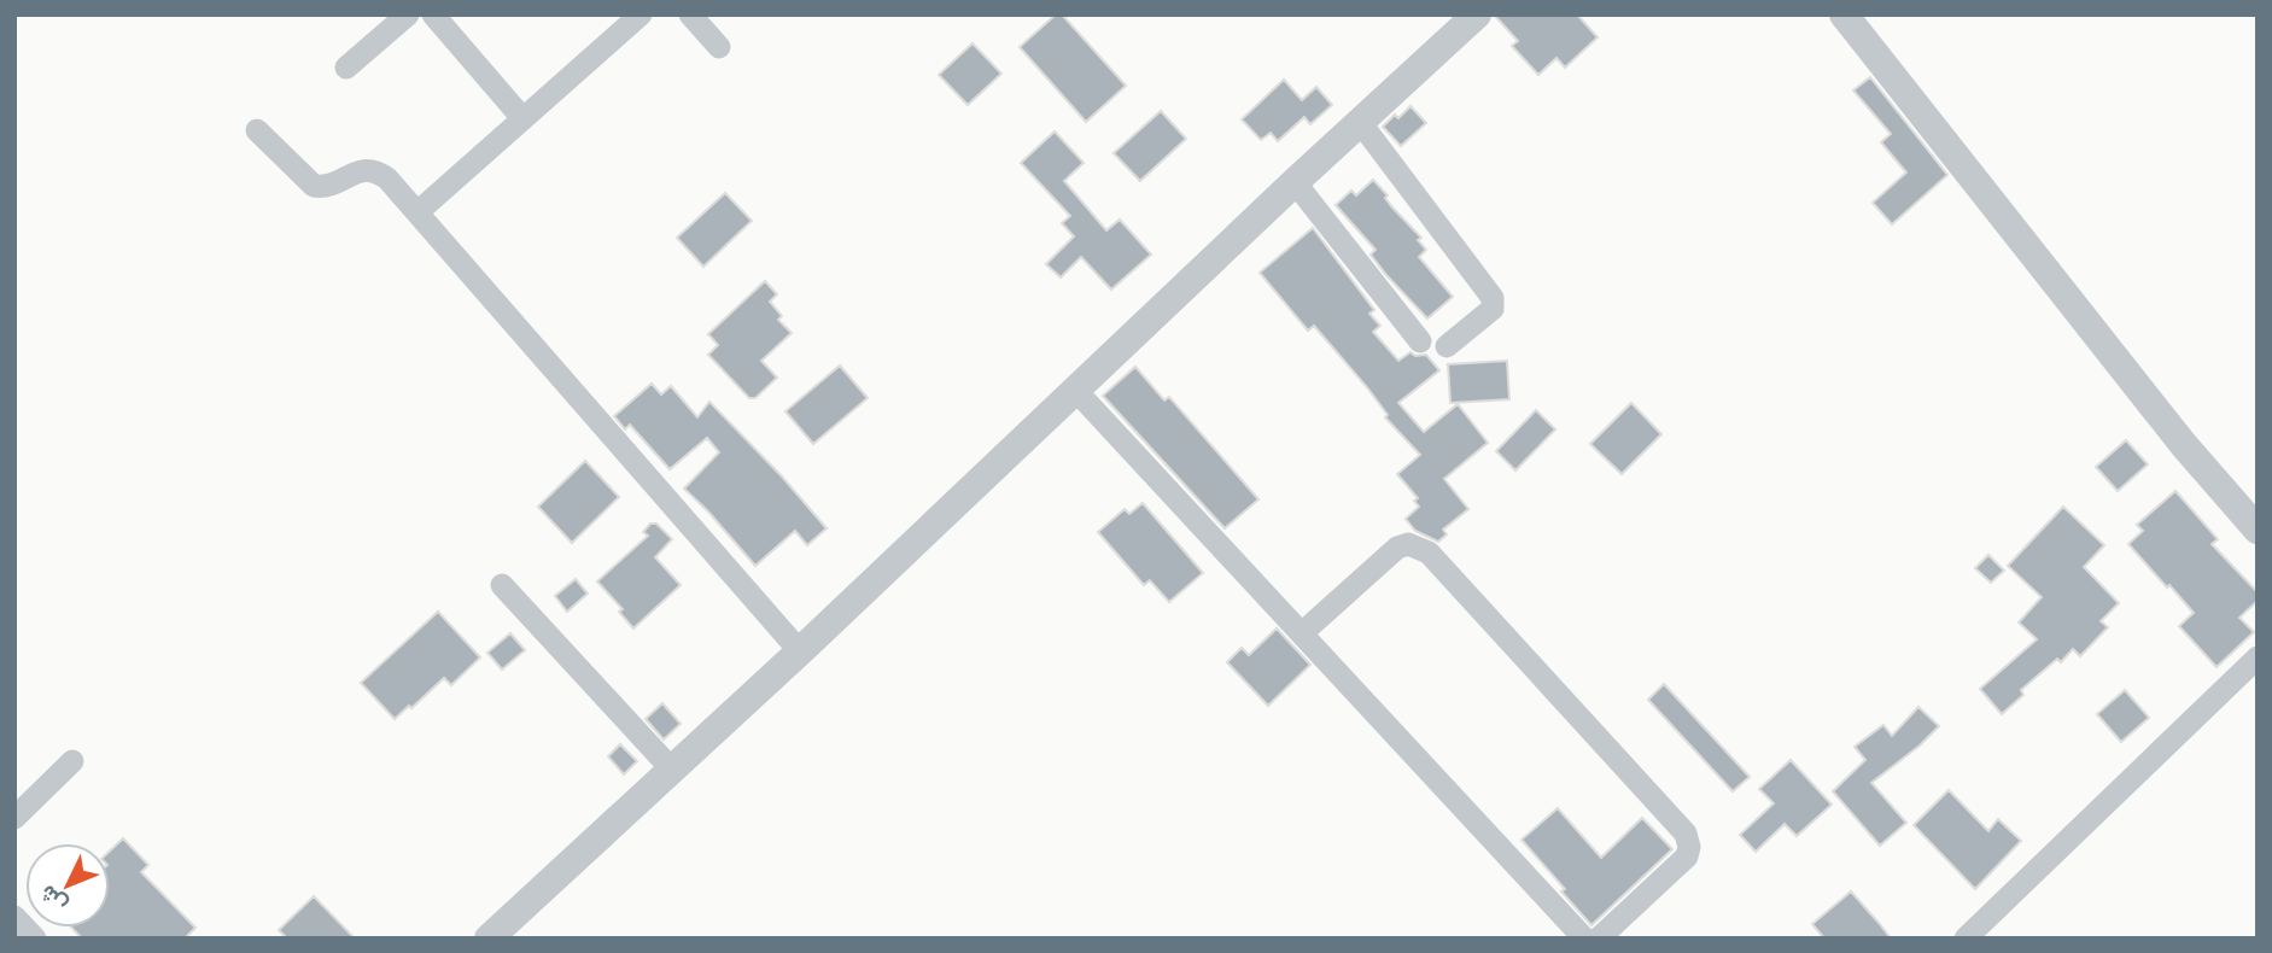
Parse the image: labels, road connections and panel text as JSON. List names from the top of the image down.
{
  "north": "bottom left"
}
